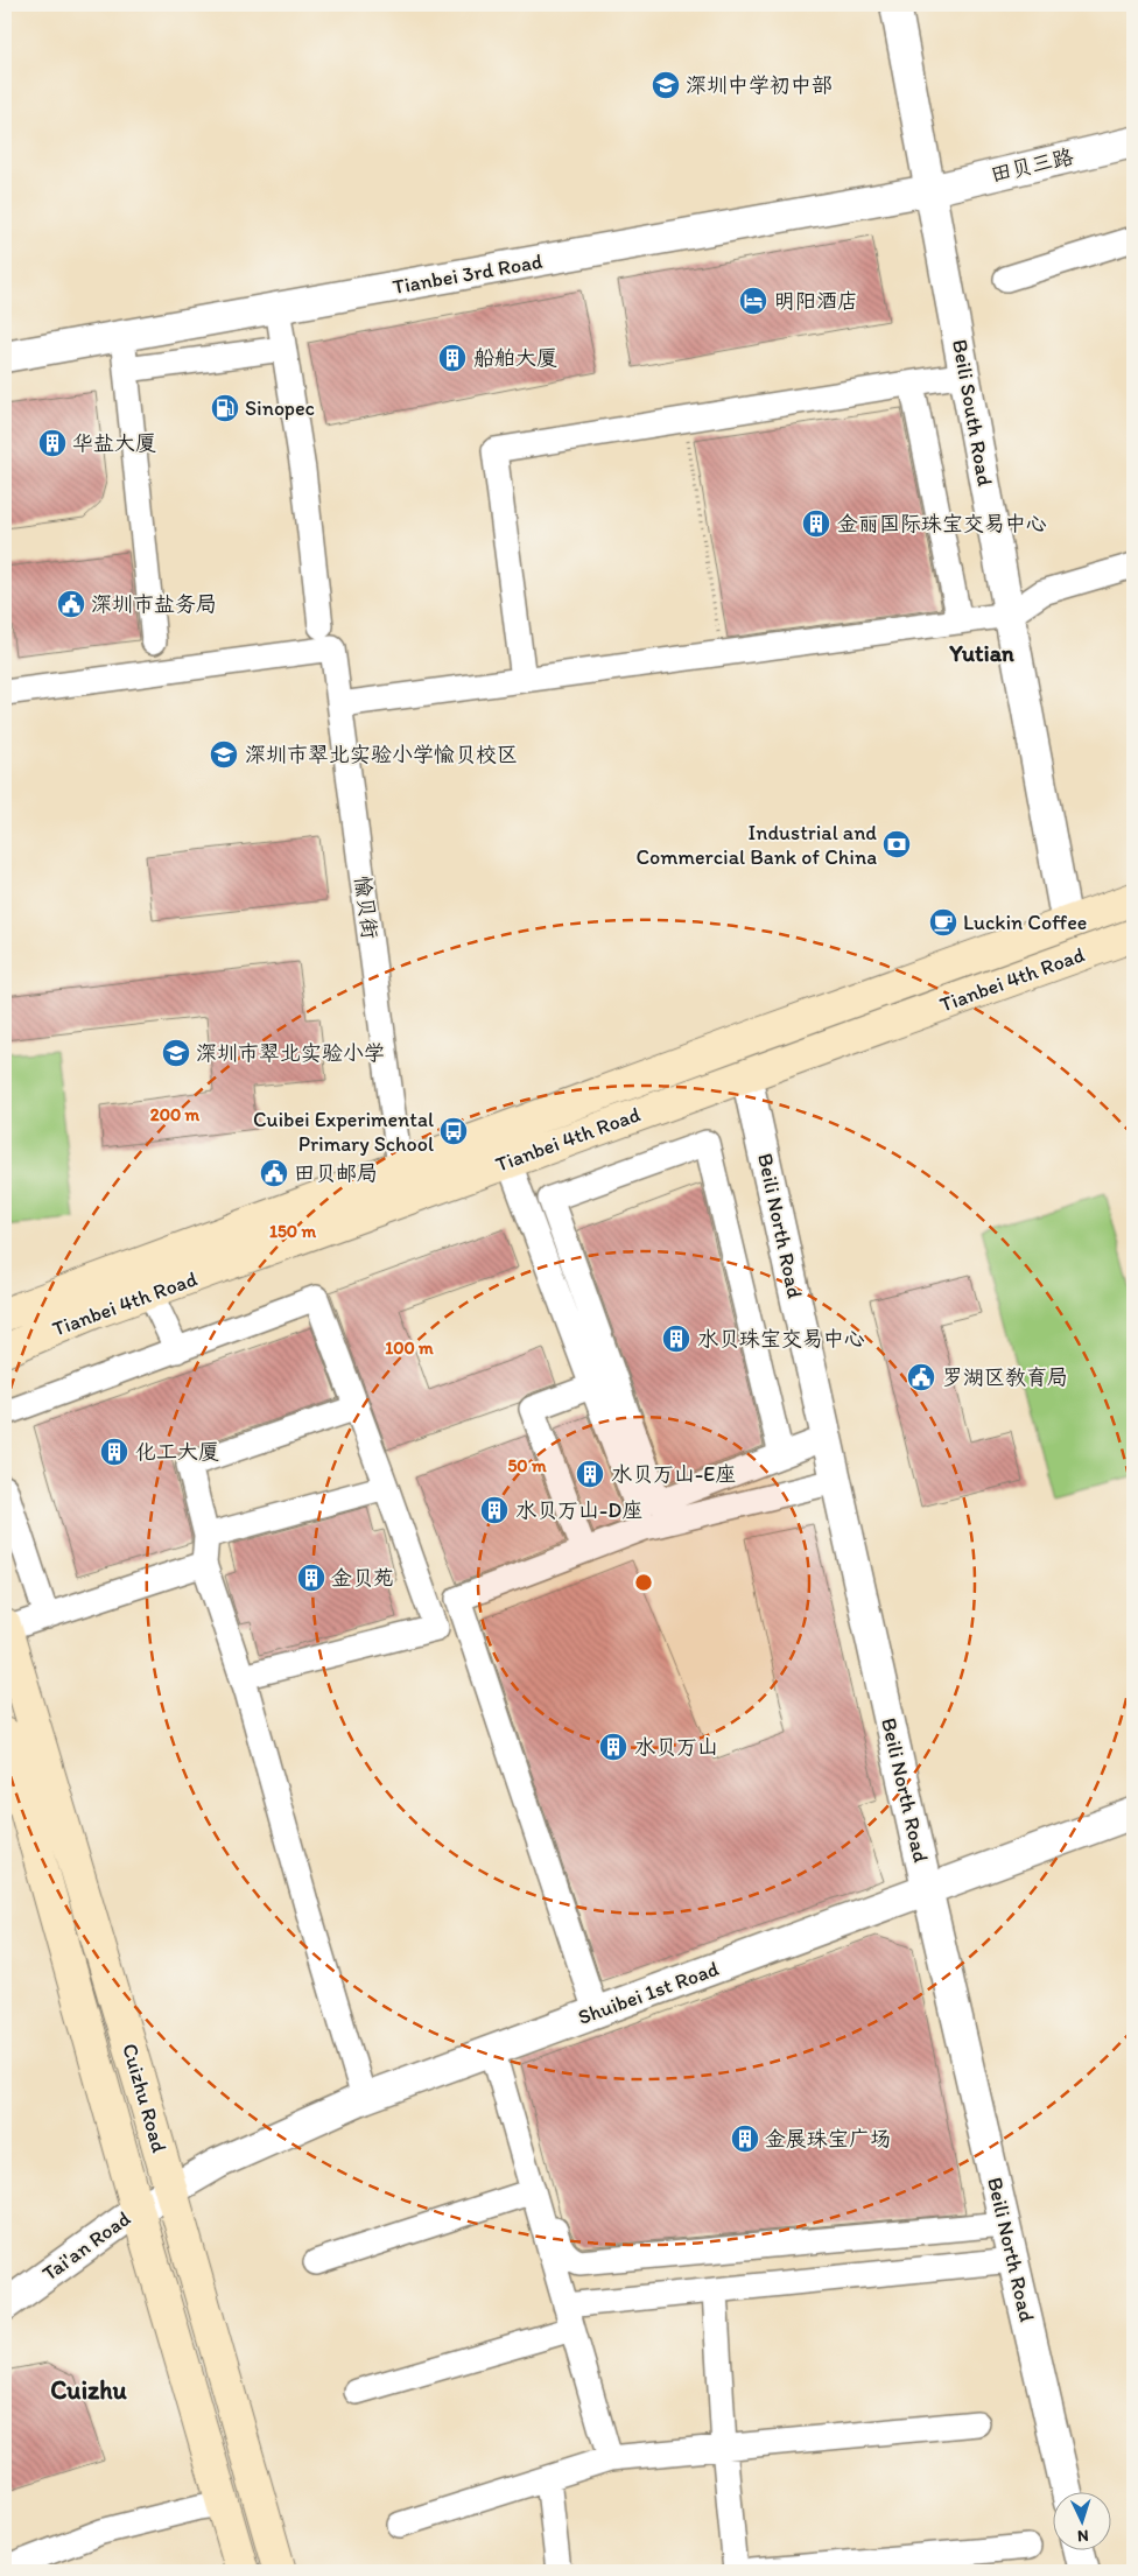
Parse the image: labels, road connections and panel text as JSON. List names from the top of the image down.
{
  "streets": {
    "main road": ["Tianbei 4th Road", "Cuizhu Road"],
    "street": [
      "田贝三路",
      "Tianbei 3rd Road",
      "Beili South Road",
      "愉贝街",
      "Beili North Road",
      "Shuibei 1st Road",
      "Tai'an Road"
    ]
  },
  "crossings": [
    ["田贝三路", "Tianbei 3rd Road"],
    ["田贝三路", "Beili South Road"],
    ["Tianbei 3rd Road", "Beili South Road"],
    ["Beili South Road", "Tianbei 4th Road"],
    ["愉贝街", "Tianbei 4th Road"],
    ["Tianbei 4th Road", "Beili North Road"],
    ["Beili North Road", "Shuibei 1st Road"],
    ["Shuibei 1st Road", "Cuizhu Road"],
    ["Shuibei 1st Road", "Tai'an Road"],
    ["Cuizhu Road", "Tai'an Road"]
  ],
  "districts": ["Yutian", "Cuizhu"],
  "places": {
    "school or university": ["深圳中学初中部", "深圳市翠北实验小学愉贝校区", "深圳市翠北实验小学"],
    "hotel": ["明阳酒店"],
    "building": [
      "船舶大厦",
      "华盐大厦",
      "金丽国际珠宝交易中心",
      "水贝珠宝交易中心",
      "化工大厦",
      "水贝万山-E座",
      "水贝万山-D座",
      "金贝苑",
      "水贝万山",
      "金展珠宝广场"
    ],
    "fuel station": ["Sinopec"],
    "public building": ["深圳市盐务局", "田贝邮局", "罗湖区教育局"],
    "bank": ["Industrial and Commercial Bank of China"],
    "cafe": ["Luckin Coffee"],
    "bus stop": ["Cuibei Experimental Primary School"]
  },
  "north": "bottom",
  "rings": [
    "200 m",
    "150 m",
    "100 m",
    "50 m"
  ]
}
